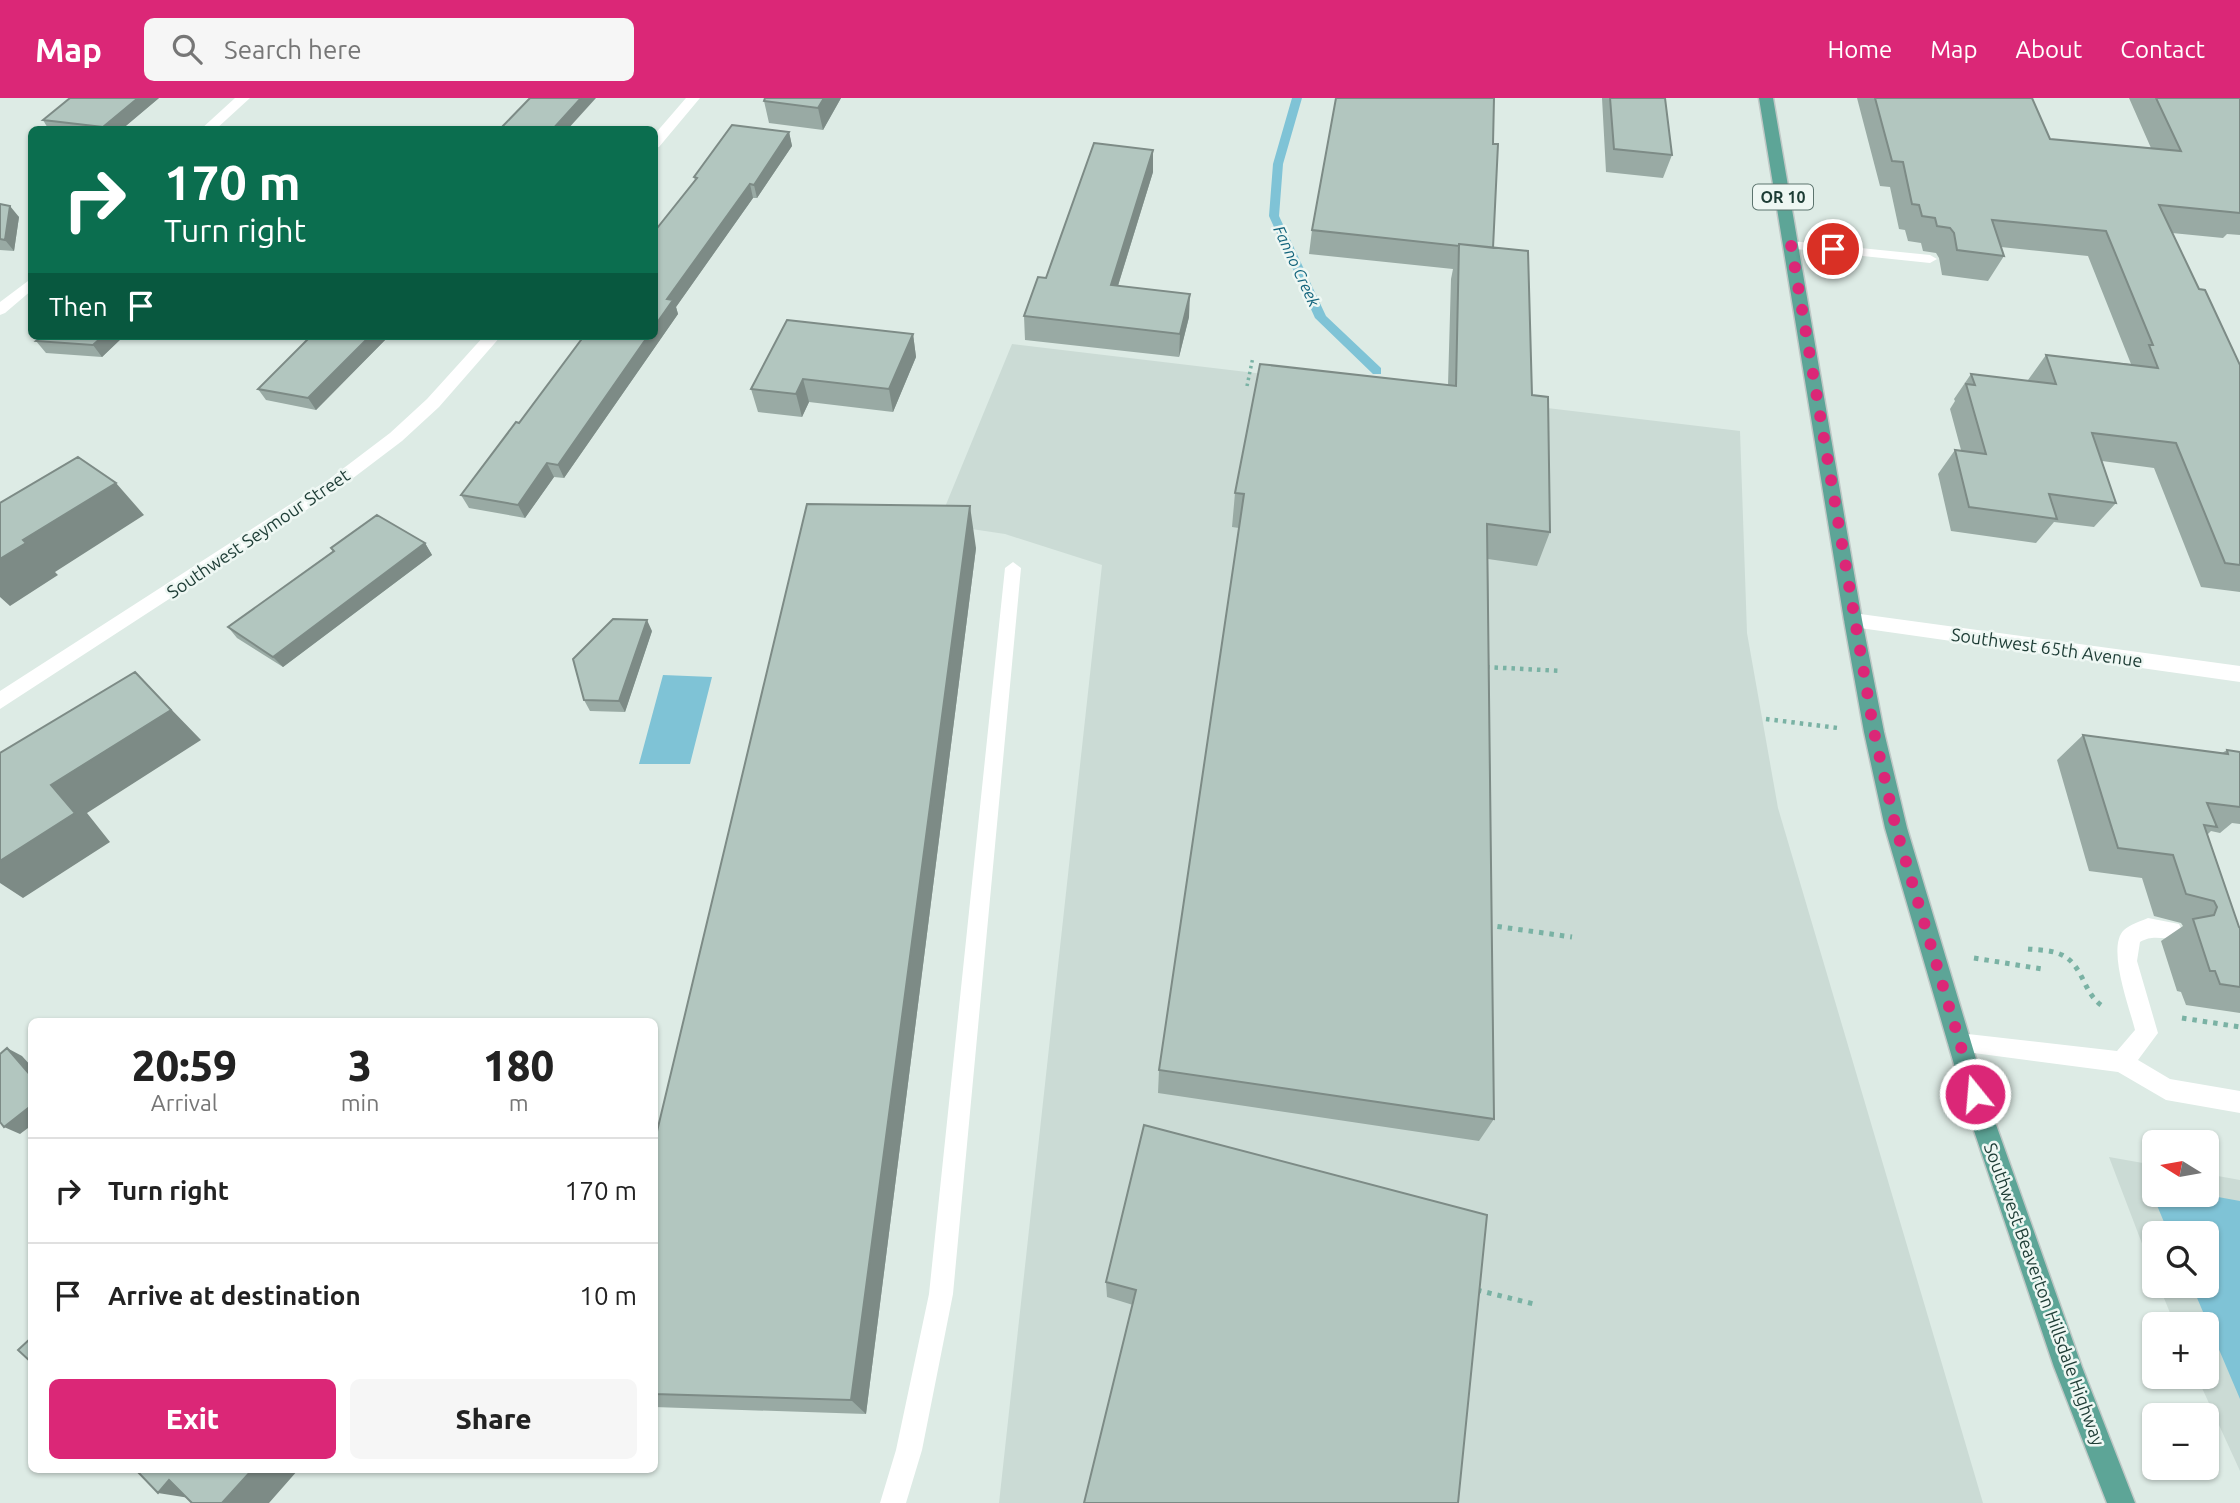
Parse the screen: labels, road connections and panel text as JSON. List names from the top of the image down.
{
  "streets": {
    "main road": ["OR 10", "Southwest Beaverton Hillsdale Highway"],
    "street": ["Southwest Seymour Street", "Southwest 65th Avenue"]
  },
  "crossings": [
    ["Southwest 65th Avenue", "Southwest Beaverton Hillsdale Highway"]
  ],
  "water": ["Fanno Creek"],
  "north": "left",
  "page": {
    "header": "Map",
    "search": "Search here",
    "nav": [
      "Home",
      "Map",
      "About",
      "Contact"
    ],
    "turn": ["170 m", "Turn right"],
    "then": "Then",
    "eta": [
      "20:59",
      "Arrival",
      "3",
      "min",
      "180",
      "m"
    ],
    "map_buttons": ["+", "−"],
    "list": [
      {
        "name": "Turn right",
        "value": "170 m"
      },
      {
        "name": "Arrive at destination",
        "value": "10 m"
      }
    ],
    "buttons": ["Exit", "Share"]
  }
}
